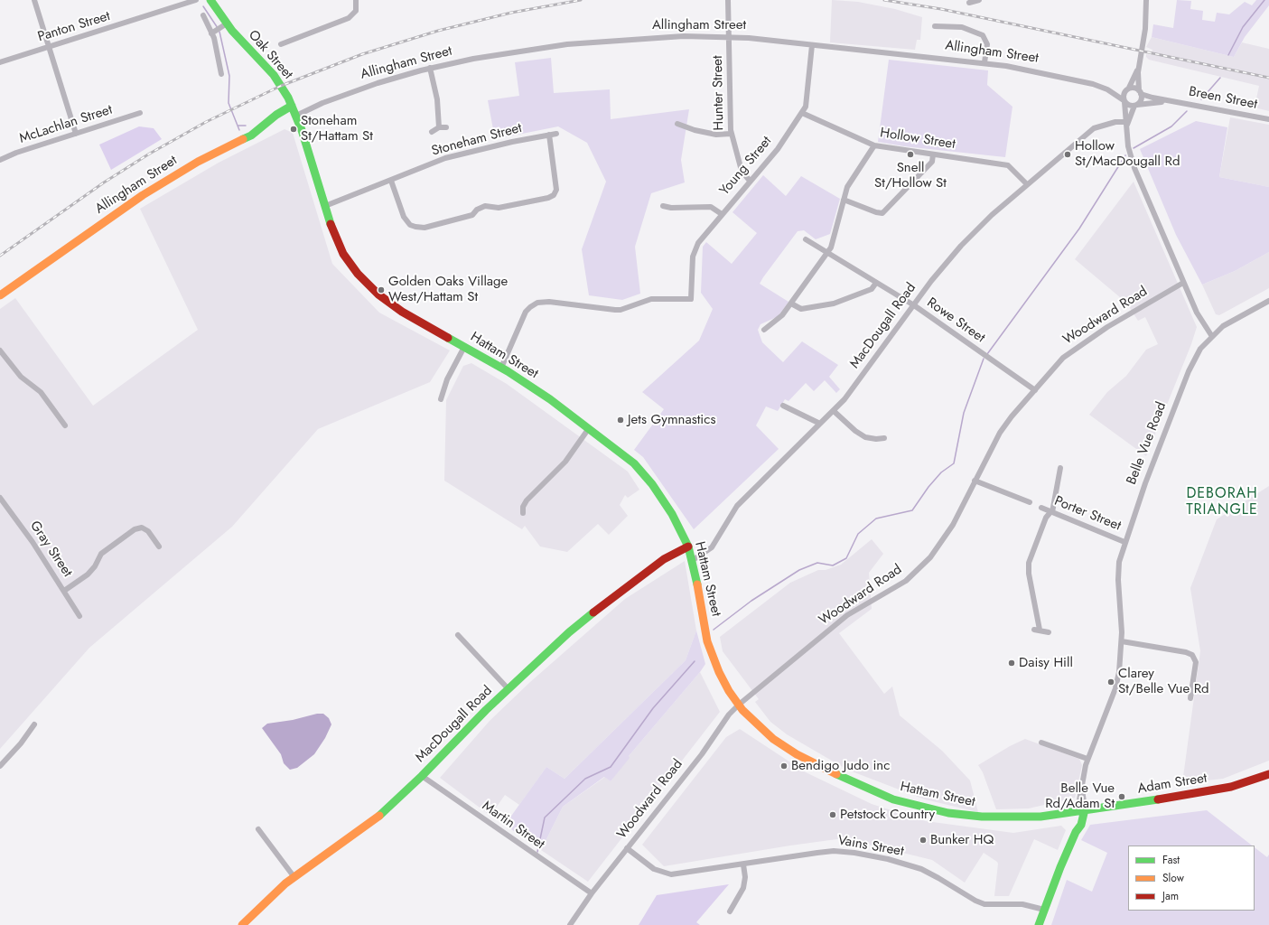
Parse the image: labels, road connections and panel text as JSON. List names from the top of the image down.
{
  "streets": {
    "main road": [
      "Allingham Street",
      "Oak Street",
      "MacDougall Road",
      "Hattam Street",
      "Belle Vue Road",
      "Adam Street"
    ],
    "street": [
      "Panton Street",
      "Hunter Street",
      "Breen Street",
      "McLachlan Street",
      "Hollow Street",
      "Stoneham Street",
      "Young Street",
      "Woodward Road",
      "Rowe Street",
      "Porter Street",
      "Gray Street",
      "Martin Street",
      "Vains Street"
    ]
  },
  "crossings": [
    ["Allingham Street", "Oak Street"],
    ["Allingham Street", "Hunter Street"],
    ["Allingham Street", "Breen Street"],
    ["Allingham Street", "Young Street"],
    ["Allingham Street", "Hattam Street"],
    ["Oak Street", "Hattam Street"],
    ["Hunter Street", "Young Street"],
    ["Hollow Street", "Young Street"],
    ["Hollow Street", "MacDougall Road"],
    ["Stoneham Street", "Hattam Street"],
    ["Young Street", "Hattam Street"],
    ["Woodward Road", "Rowe Street"],
    ["Woodward Road", "Hattam Street"],
    ["Woodward Road", "Martin Street"],
    ["Woodward Road", "Vains Street"],
    ["Rowe Street", "MacDougall Road"],
    ["MacDougall Road", "Hattam Street"],
    ["MacDougall Road", "Martin Street"],
    ["Hattam Street", "Belle Vue Road"],
    ["Hattam Street", "Adam Street"],
    ["Belle Vue Road", "Porter Street"],
    ["Belle Vue Road", "Adam Street"],
    ["Belle Vue Road", "Vains Street"]
  ],
  "districts": ["DEBORAH TRIANGLE"],
  "places": [
    "Stoneham St/Hattam St",
    "Snell St/Hollow St",
    "Hollow St/MacDougall Rd",
    "Golden Oaks Village West/Hattam St",
    "Jets Gymnastics",
    "Daisy Hill",
    "Clarey St/Belle Vue Rd",
    "Bendigo Judo inc",
    "Belle Vue Rd/Adam St",
    "Petstock Country",
    "Bunker HQ"
  ],
  "legend": ["Fast", "Slow", "Jam"]
}
